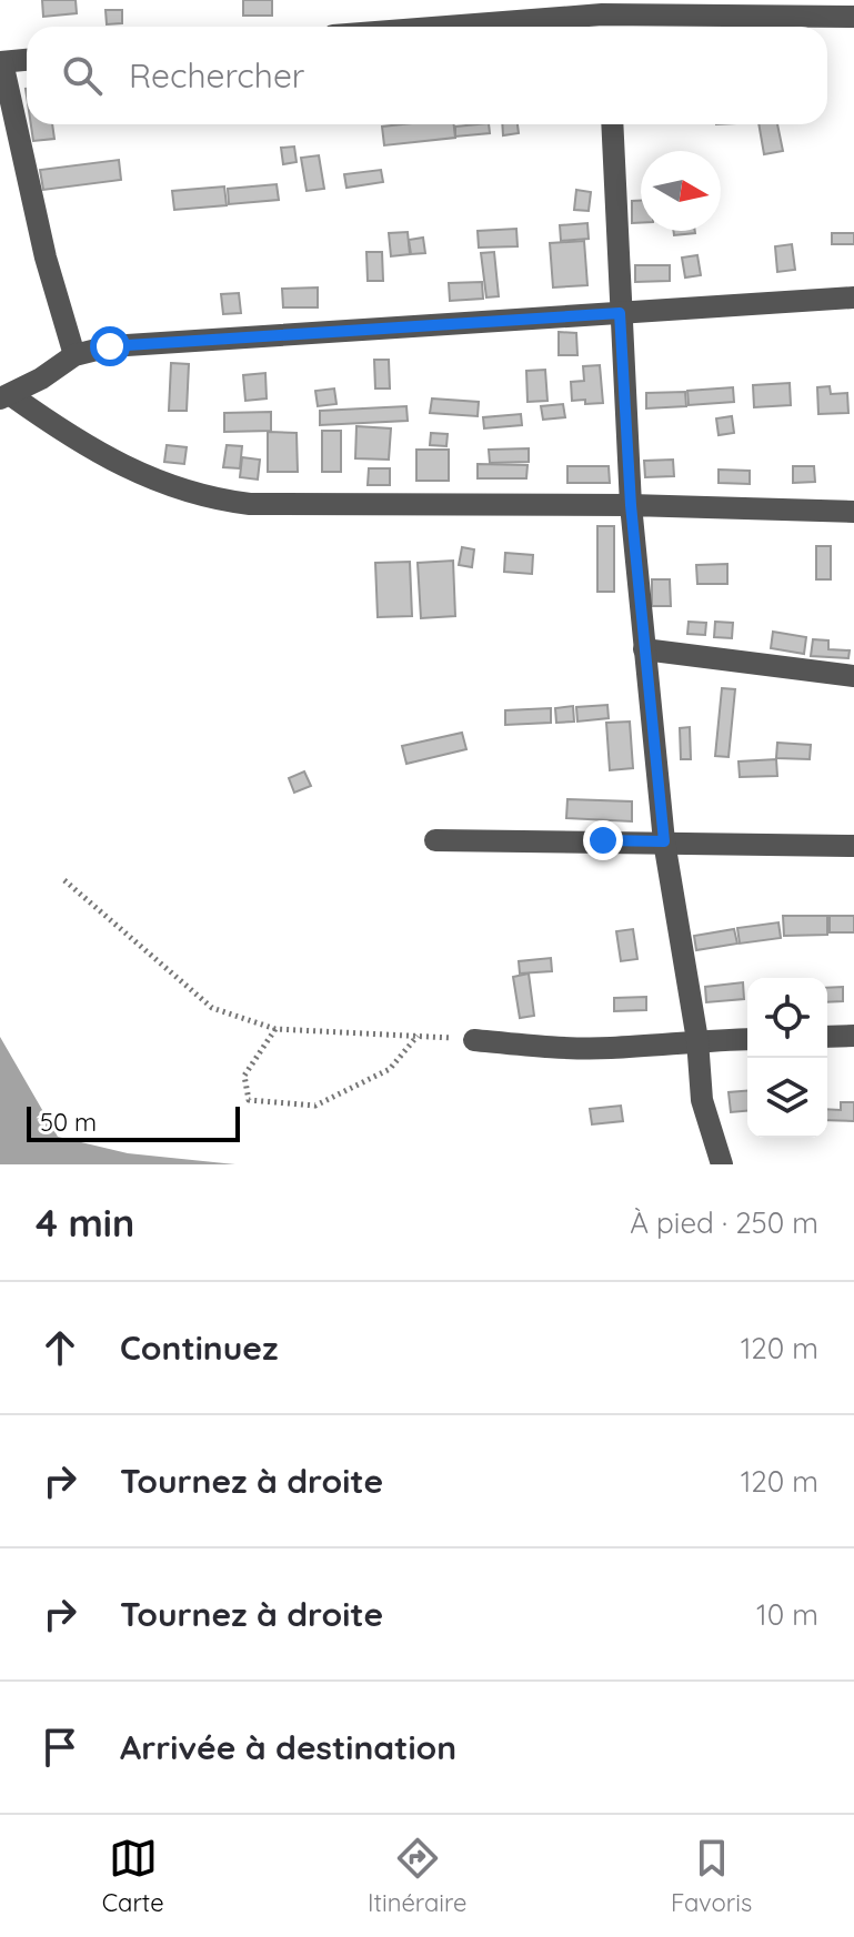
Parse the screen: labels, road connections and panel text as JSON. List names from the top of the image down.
{
  "scale_bar": "50 m",
  "north": "right",
  "page": {
    "search": "Rechercher",
    "scale": "50 m",
    "heading": ["4 min", "À pied · 250 m"],
    "list": [
      ["Continuez", "120 m"],
      ["Tournez à droite", "120 m"],
      ["Tournez à droite", "10 m"],
      "Arrivée à destination"
    ],
    "nav": ["Carte", "Itinéraire", "Favoris"]
  }
}
